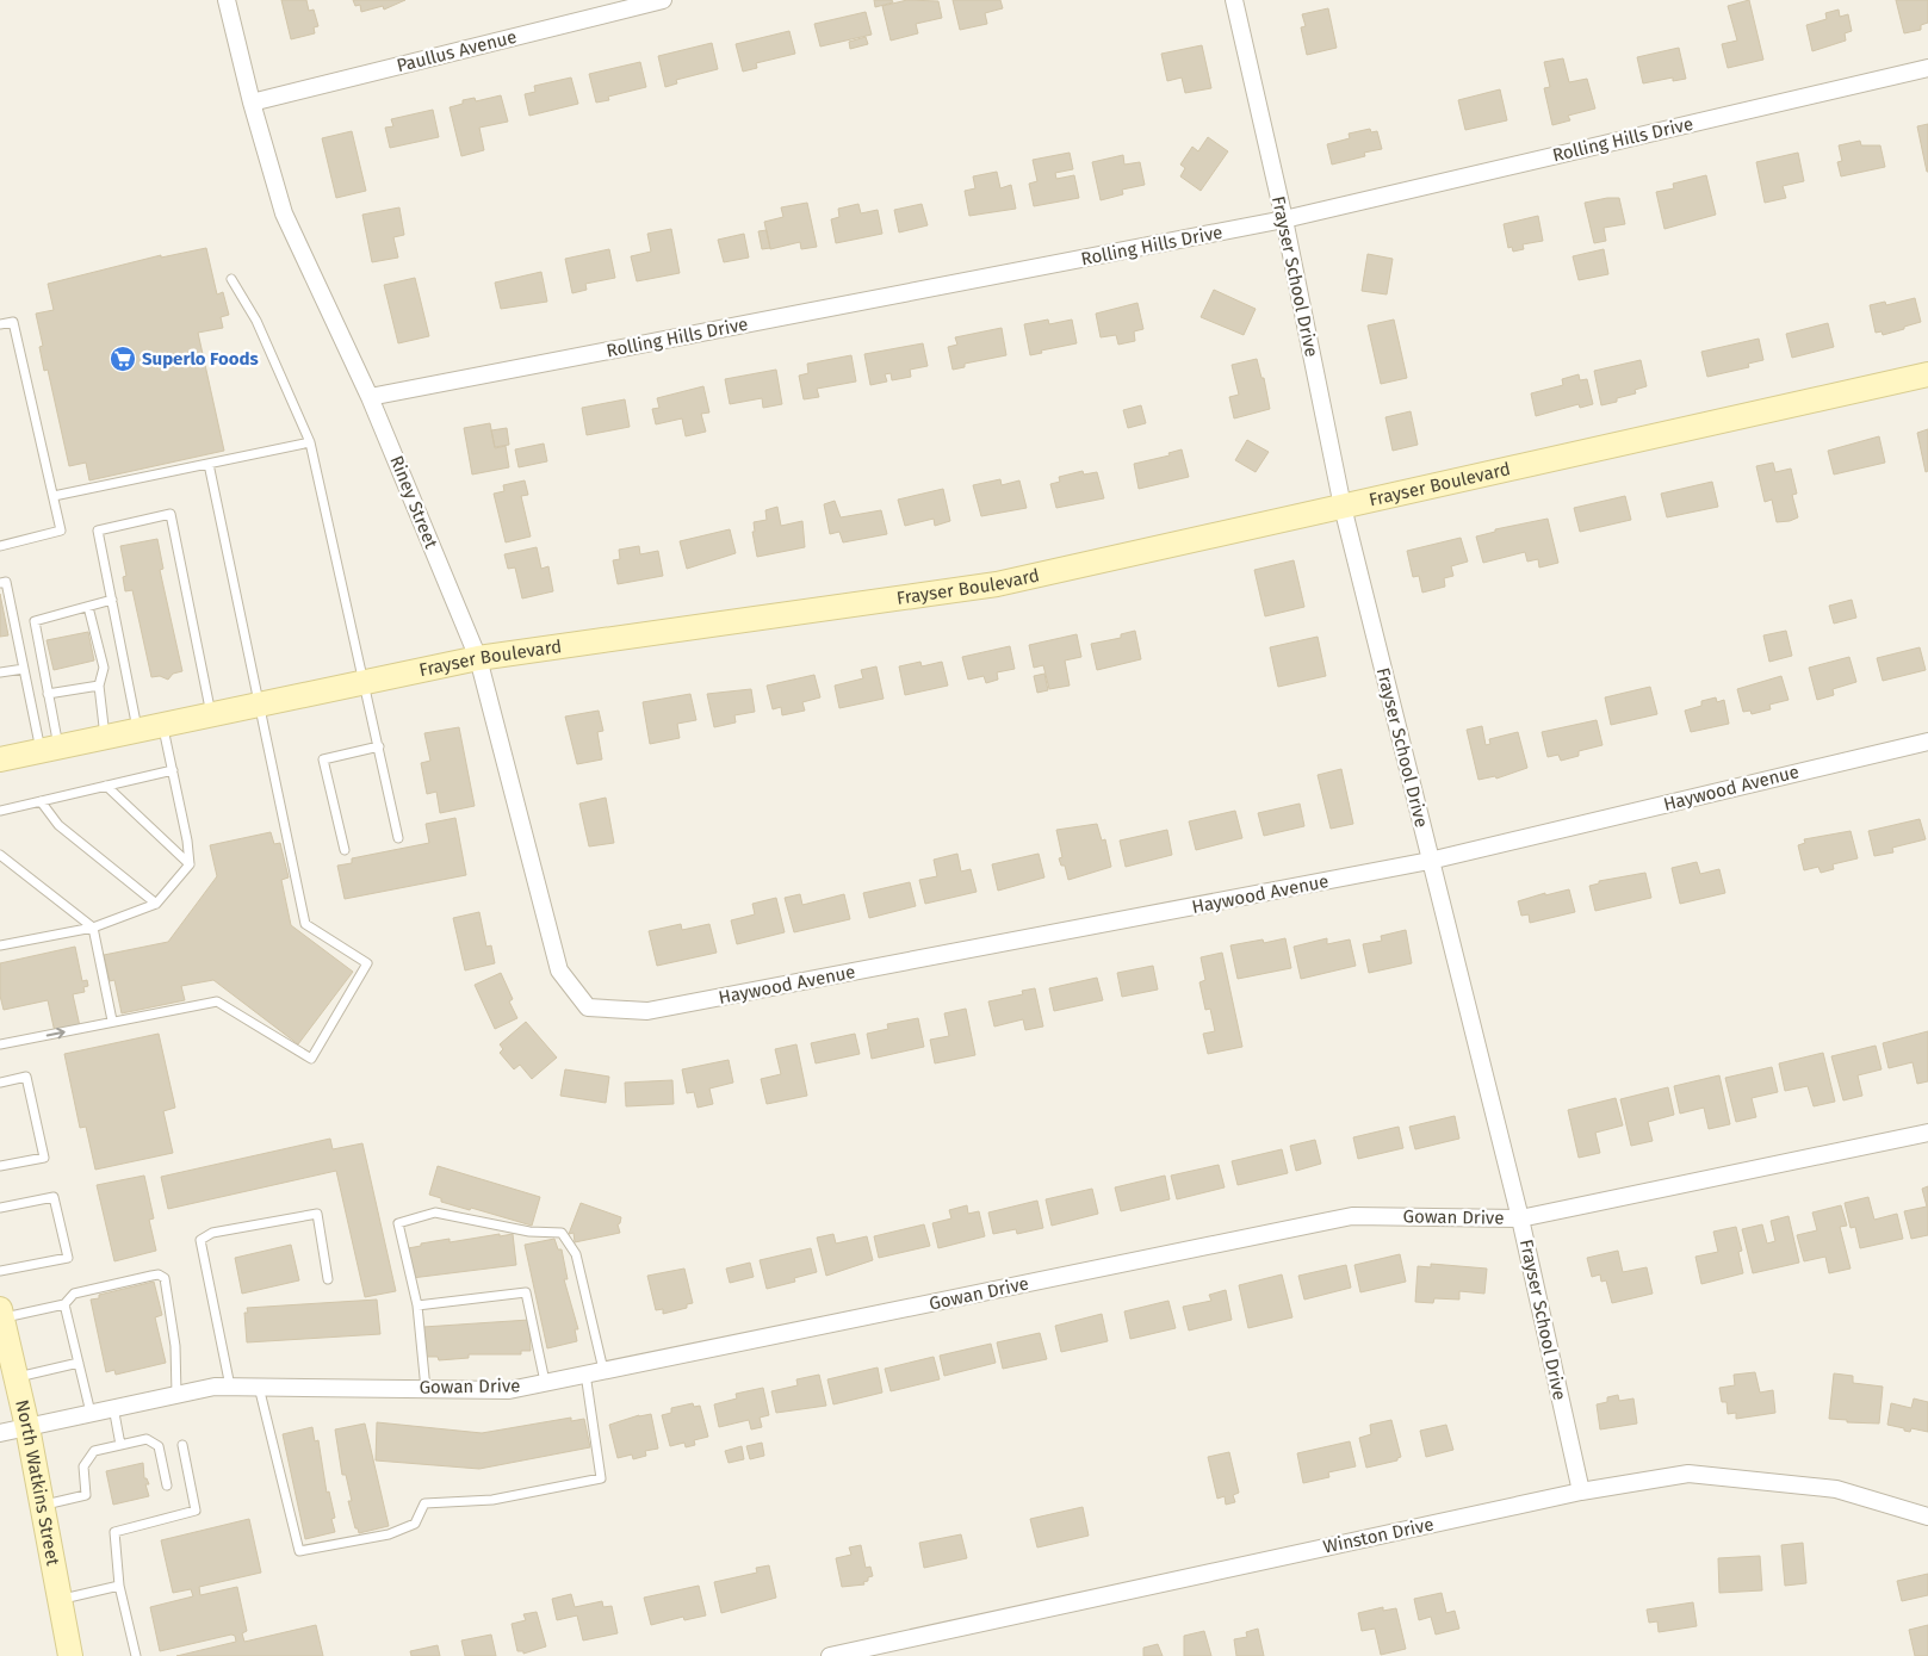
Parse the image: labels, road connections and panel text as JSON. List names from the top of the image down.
{
  "streets": {
    "main road": ["Frayser Boulevard", "North Watkins Street"],
    "street": [
      "Paullus Avenue",
      "Rolling Hills Drive",
      "Frayser School Drive",
      "Riney Street",
      "Haywood Avenue",
      "Gowan Drive",
      "Winston Drive"
    ]
  },
  "crossings": [
    ["Paullus Avenue", "Riney Street"],
    ["Rolling Hills Drive", "Frayser School Drive"],
    ["Rolling Hills Drive", "Riney Street"],
    ["Frayser School Drive", "Frayser Boulevard"],
    ["Frayser School Drive", "Haywood Avenue"],
    ["Frayser School Drive", "Gowan Drive"],
    ["Frayser School Drive", "Winston Drive"],
    ["Frayser Boulevard", "Riney Street"],
    ["Riney Street", "Haywood Avenue"],
    ["Gowan Drive", "North Watkins Street"]
  ],
  "places": {
    "supermarket": ["Superlo Foods"]
  }
}
